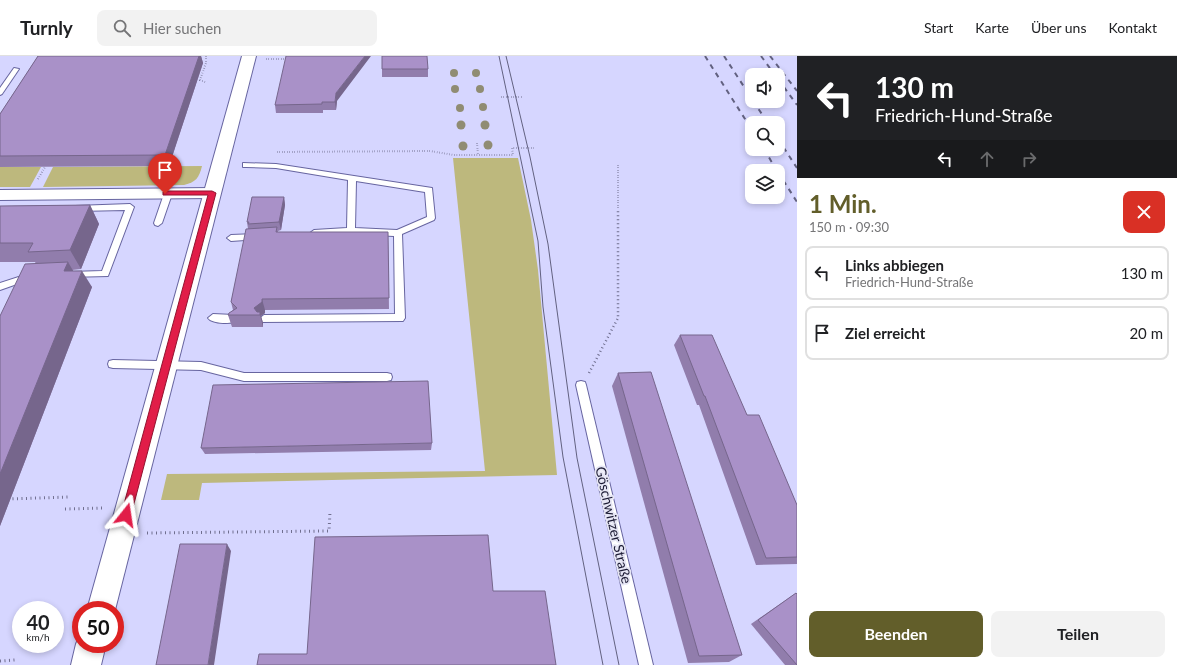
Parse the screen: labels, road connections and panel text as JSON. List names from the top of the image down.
{
  "streets": {
    "lane": ["Göschwitzer Straße"]
  },
  "page": {
    "header": "Turnly",
    "search": "Hier suchen",
    "nav": [
      "Start",
      "Karte",
      "Über uns",
      "Kontakt"
    ],
    "turn": ["130 m", "Friedrich-Hund-Straße"],
    "heading": ["1 Min.", "150 m · 09:30"],
    "list": [
      {
        "name": "Links abbiegen",
        "note": "Friedrich-Hund-Straße",
        "value": "130 m"
      },
      {
        "name": "Ziel erreicht",
        "value": "20 m"
      }
    ],
    "speed": "40 km/h",
    "limit": "50",
    "buttons": ["Beenden", "Teilen"]
  }
}
